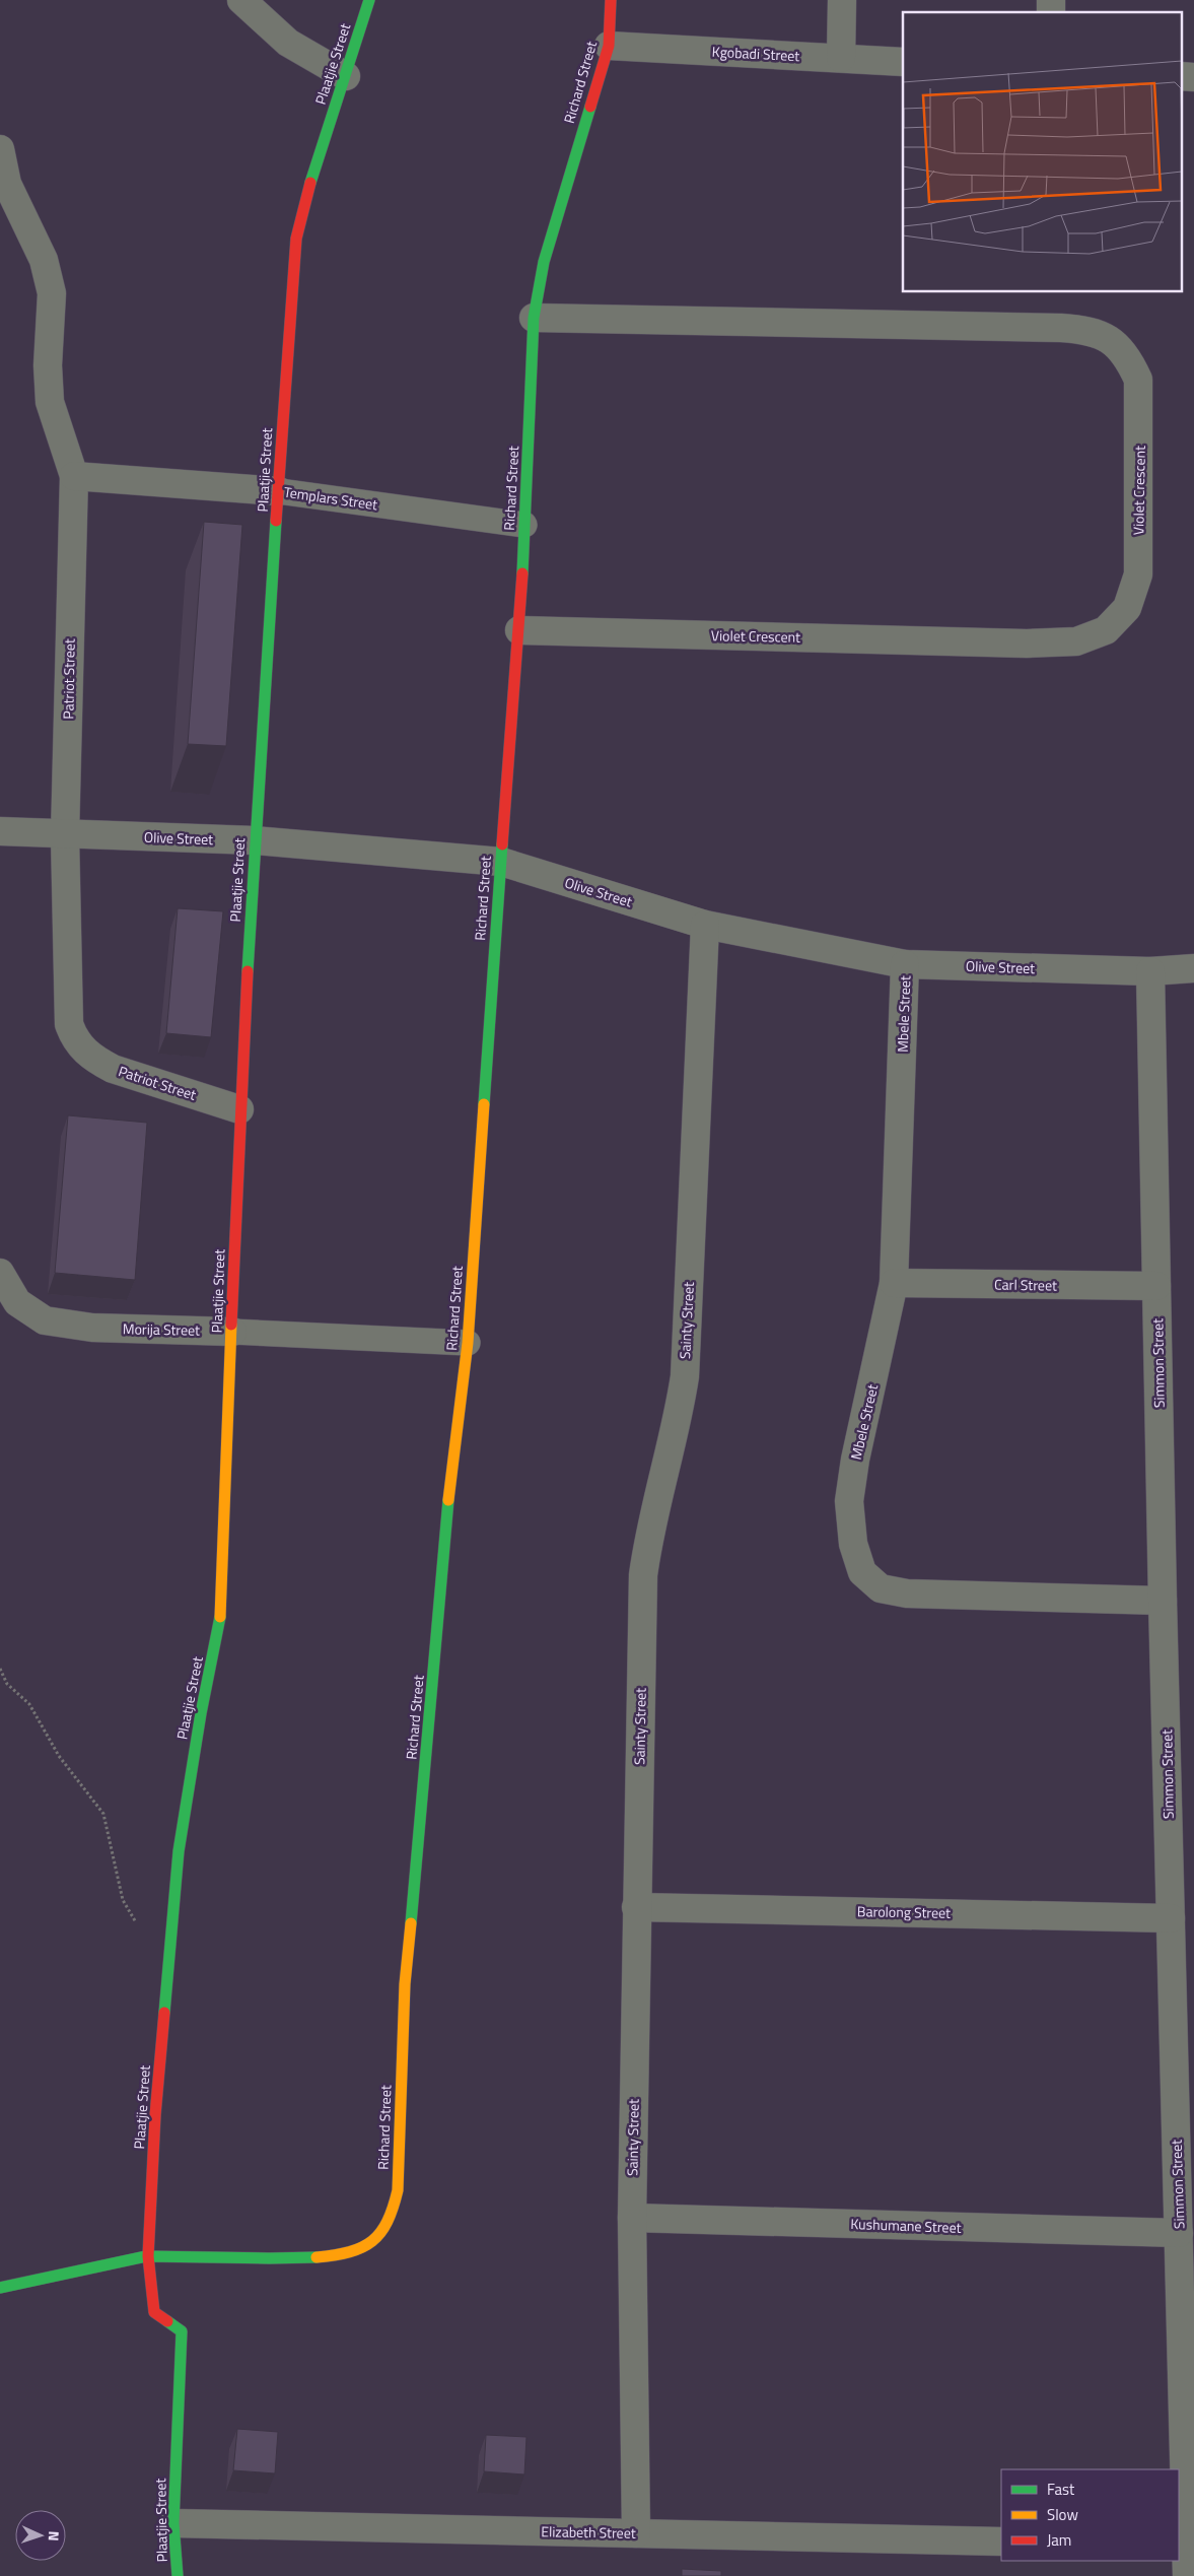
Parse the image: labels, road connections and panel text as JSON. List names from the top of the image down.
{
  "streets": {
    "street": [
      "Kgobadi Street",
      "Plaatjie Street",
      "Richard Street",
      "Violet Crescent",
      "Templars Street",
      "Patriot Street",
      "Olive Street",
      "Mbele Street",
      "Carl Street",
      "Sainty Street",
      "Morija Street",
      "Simmon Street",
      "Barolong Street",
      "Kushumane Street",
      "Elizabeth Street"
    ]
  },
  "crossings": [
    ["Kgobadi Street", "Richard Street"],
    ["Plaatjie Street", "Richard Street"],
    ["Plaatjie Street", "Templars Street"],
    ["Plaatjie Street", "Patriot Street"],
    ["Plaatjie Street", "Olive Street"],
    ["Plaatjie Street", "Morija Street"],
    ["Plaatjie Street", "Elizabeth Street"],
    ["Richard Street", "Violet Crescent"],
    ["Richard Street", "Templars Street"],
    ["Richard Street", "Olive Street"],
    ["Richard Street", "Morija Street"],
    ["Templars Street", "Patriot Street"],
    ["Patriot Street", "Olive Street"],
    ["Olive Street", "Mbele Street"],
    ["Olive Street", "Sainty Street"],
    ["Olive Street", "Simmon Street"],
    ["Mbele Street", "Carl Street"],
    ["Mbele Street", "Simmon Street"],
    ["Carl Street", "Simmon Street"],
    ["Sainty Street", "Barolong Street"],
    ["Sainty Street", "Kushumane Street"],
    ["Sainty Street", "Elizabeth Street"],
    ["Simmon Street", "Barolong Street"],
    ["Simmon Street", "Kushumane Street"]
  ],
  "legend": ["Fast", "Slow", "Jam"],
  "north": "right"
}
